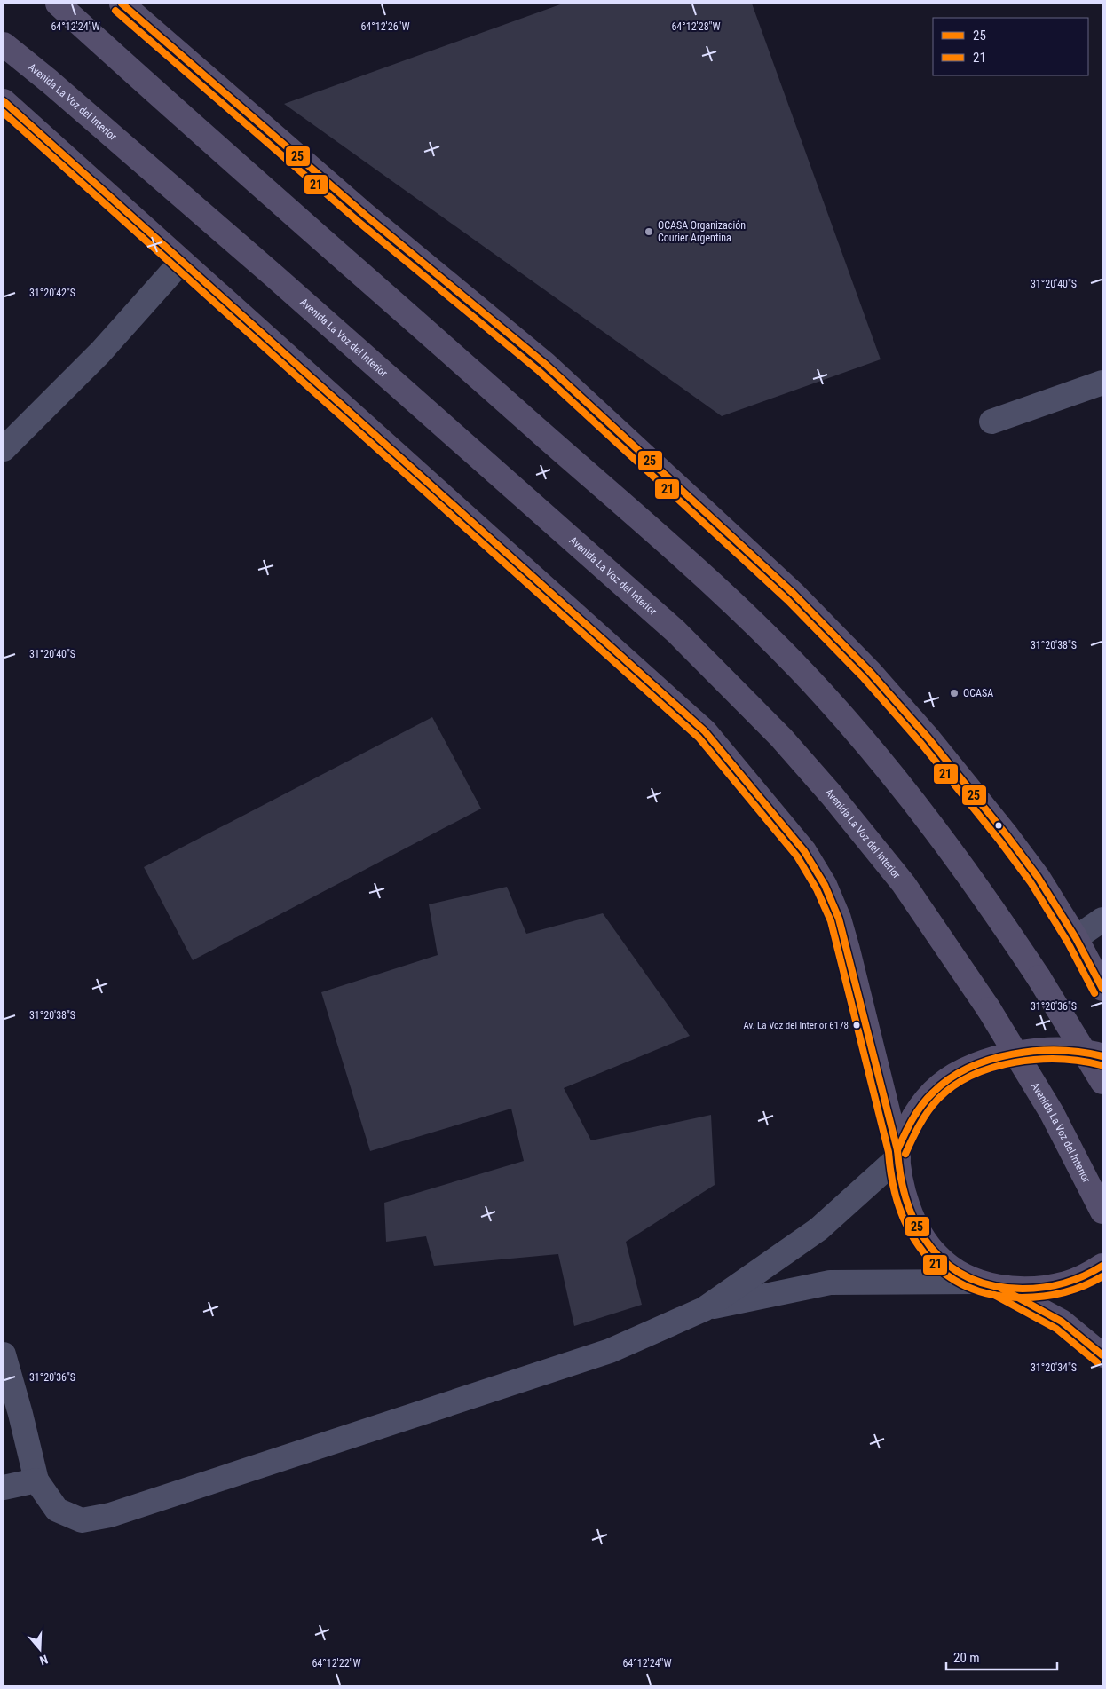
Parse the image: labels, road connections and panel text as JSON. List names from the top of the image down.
{
  "streets": {
    "main road": ["Avenida La Voz del Interior"]
  },
  "places": ["OCASA Organización Courier Argentina", "OCASA", "Av. La Voz del Interior 6178"],
  "lines": ["transit line 25", "transit line 21"],
  "legend": ["25", "21"],
  "scale_bar": "20 m",
  "north": "bottom",
  "coordinates": [
    "64°12'24\"W",
    "64°12'26\"W",
    "64°12'28\"W",
    "31°20'40\"S",
    "31°20'42\"S",
    "31°20'38\"S",
    "31°20'36\"S",
    "31°20'34\"S",
    "64°12'22\"W"
  ]
}
